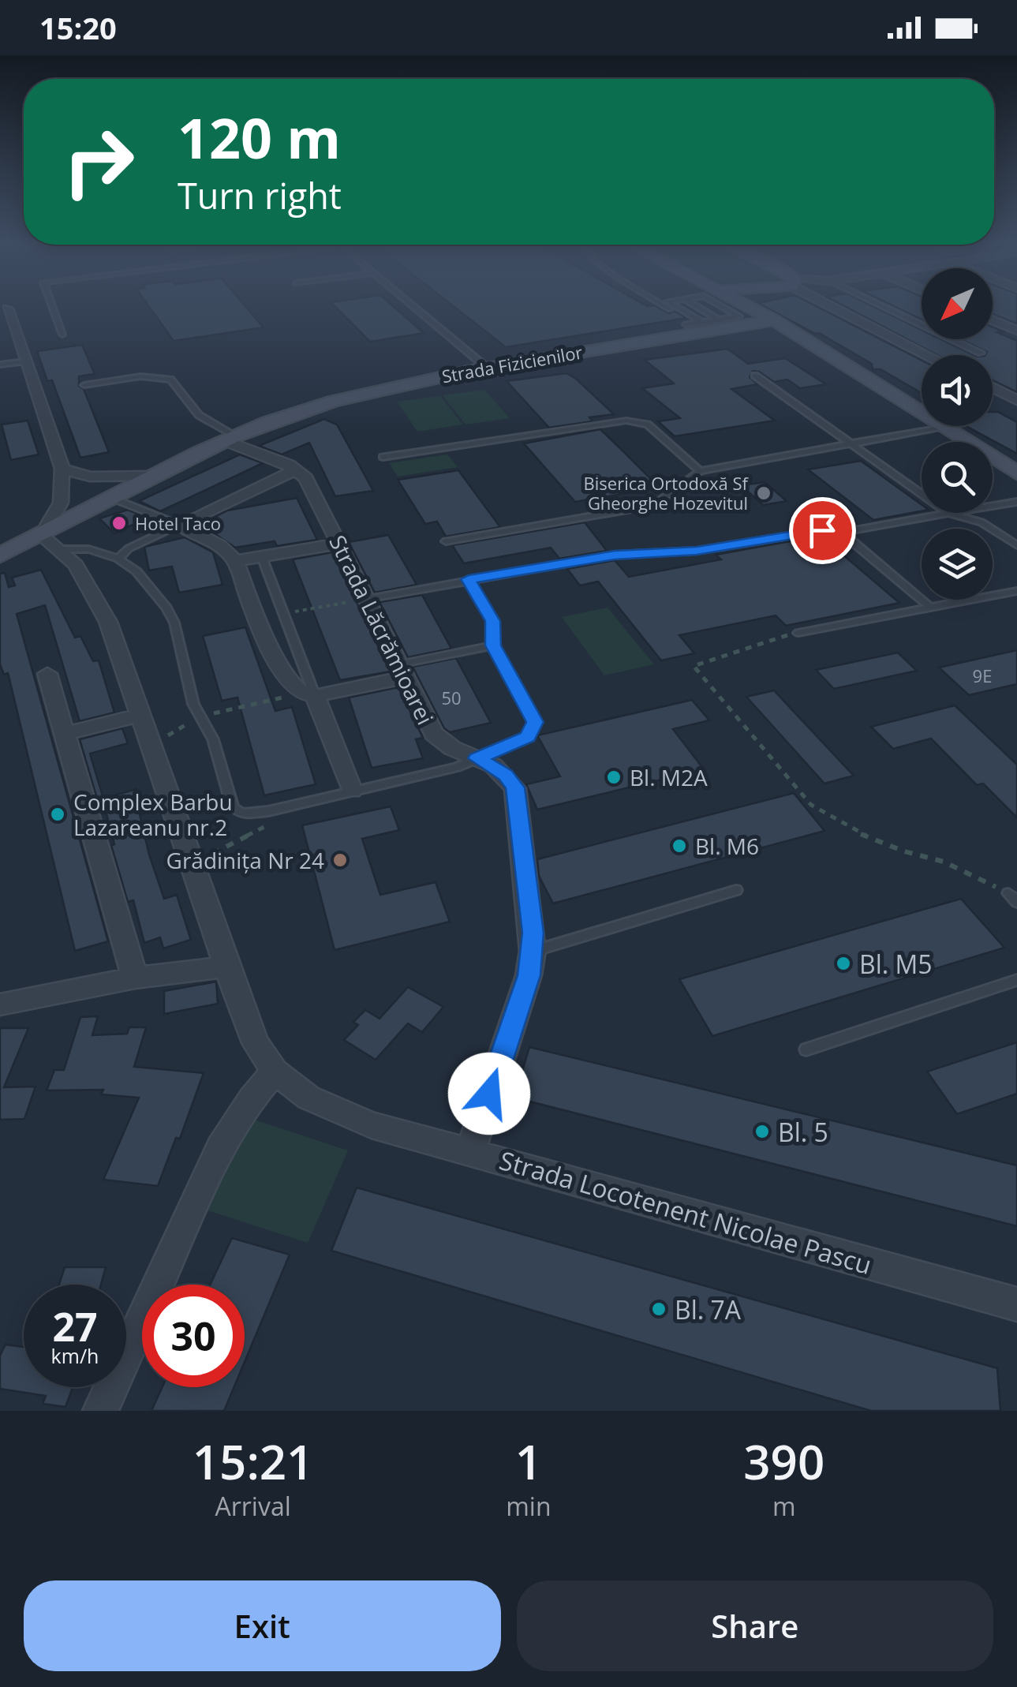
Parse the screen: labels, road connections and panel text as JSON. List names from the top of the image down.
{
  "streets": {
    "street": ["Strada Fizicienilor", "Strada Lăcrămioarei", "Strada Locotenent Nicolae Pascu"]
  },
  "crossings": [
    ["Strada Fizicienilor", "Strada Locotenent Nicolae Pascu"],
    ["Strada Lăcrămioarei", "Strada Locotenent Nicolae Pascu"]
  ],
  "places": [
    "Biserica Ortodoxă Sf Gheorghe Hozevitul",
    "Hotel Taco",
    "Bl. M2A",
    "Complex Barbu Lazareanu nr.2",
    "Bl. M6",
    "Grădinița Nr 24",
    "Bl. M5",
    "Bl. 5",
    "Bl. 7A"
  ],
  "house_numbers": ["9E", "50"],
  "north": "bottom left",
  "page": {
    "status": "15:20",
    "turn": ["120 m", "Turn right"],
    "speed": "27 km/h",
    "limit": "30",
    "eta": [
      "15:21",
      "Arrival",
      "1",
      "min",
      "390",
      "m"
    ],
    "buttons": ["Exit", "Share"]
  }
}
